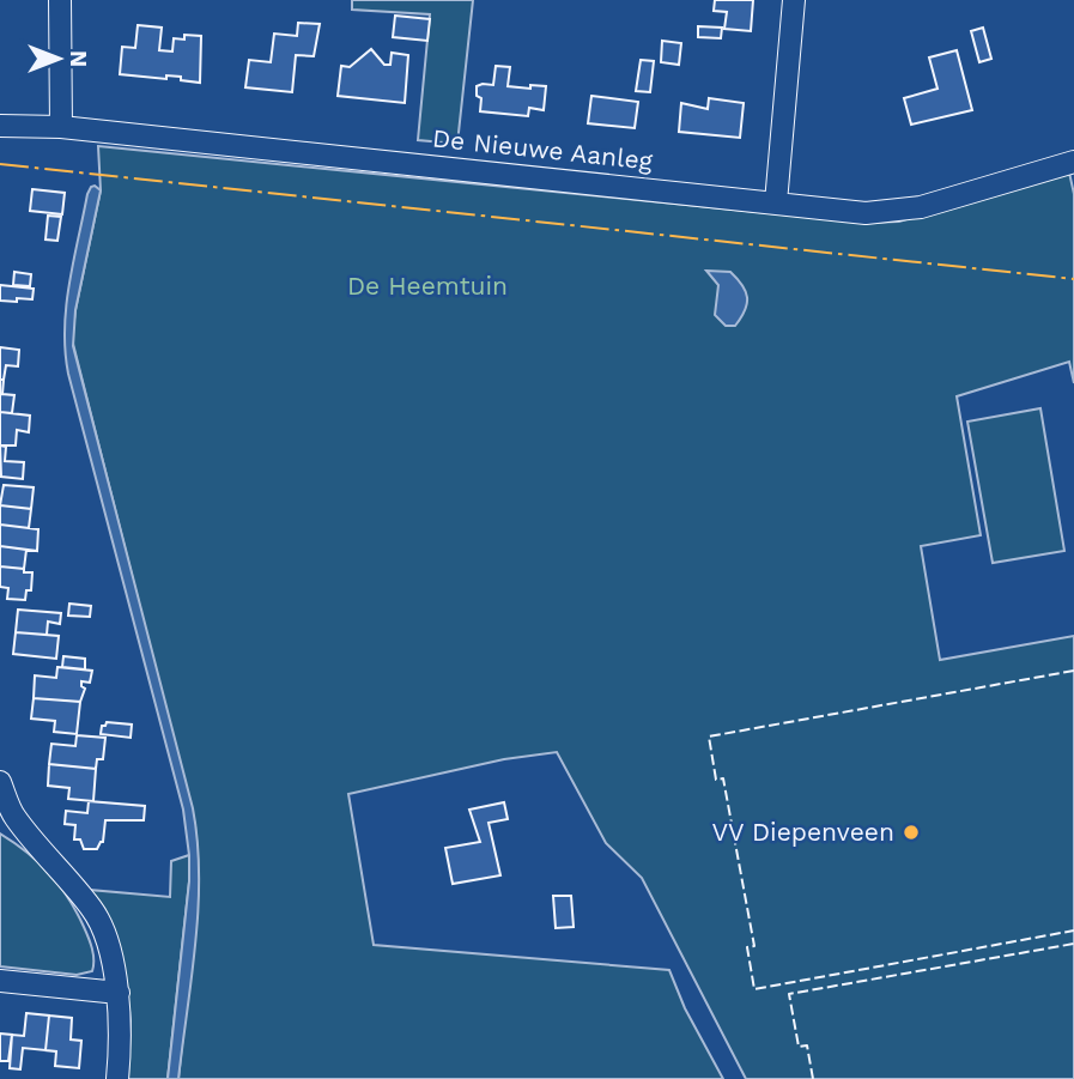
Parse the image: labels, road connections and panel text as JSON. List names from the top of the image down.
{
  "streets": {
    "street": ["De Nieuwe Aanleg"]
  },
  "parks": ["De Heemtuin"],
  "places": ["VV Diepenveen"],
  "north": "right"
}
